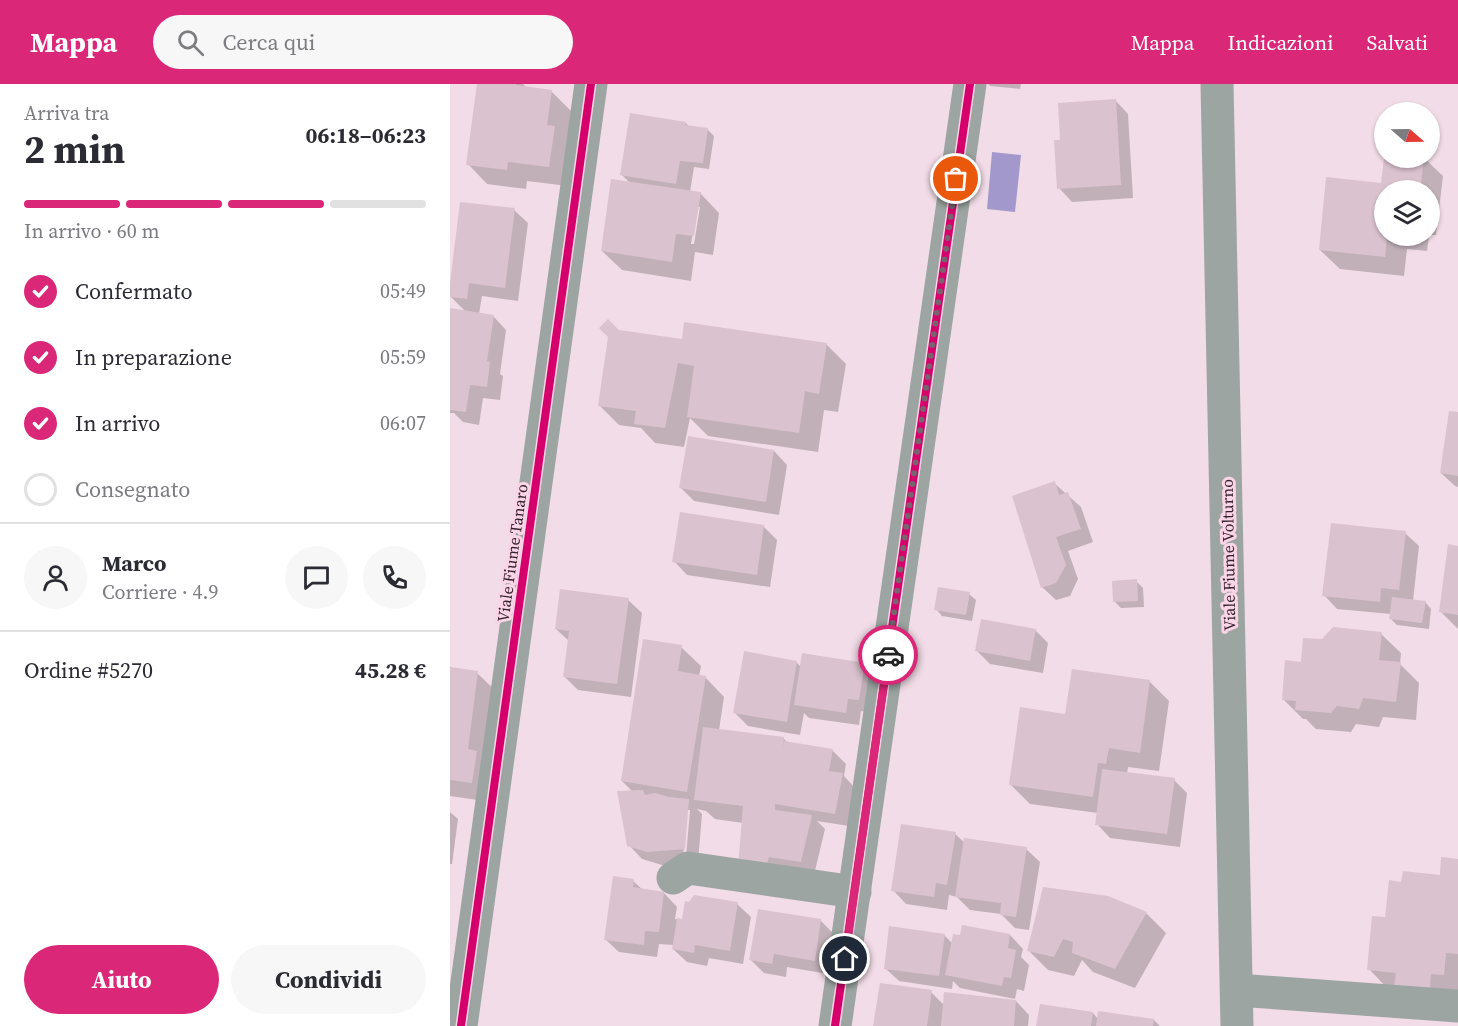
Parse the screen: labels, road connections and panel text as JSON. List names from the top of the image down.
{
  "streets": {
    "street": ["Viale Fiume Tanaro", "Viale Fiume Volturno"]
  },
  "north": "right",
  "page": {
    "header": "Mappa",
    "search": "Cerca qui",
    "nav": ["Mappa", "Indicazioni", "Salvati"],
    "heading": ["2 min", "Arriva tra", "06:18–06:23"],
    "panel": [
      "Marco",
      "Corriere · 4.9",
      "Ordine #5270",
      "45.28 €"
    ],
    "bar": "In arrivo · 60 m",
    "list": [
      ["Confermato", "05:49"],
      ["In preparazione", "05:59"],
      ["In arrivo", "06:07"],
      "Consegnato"
    ],
    "buttons": ["Aiuto", "Condividi"]
  }
}
